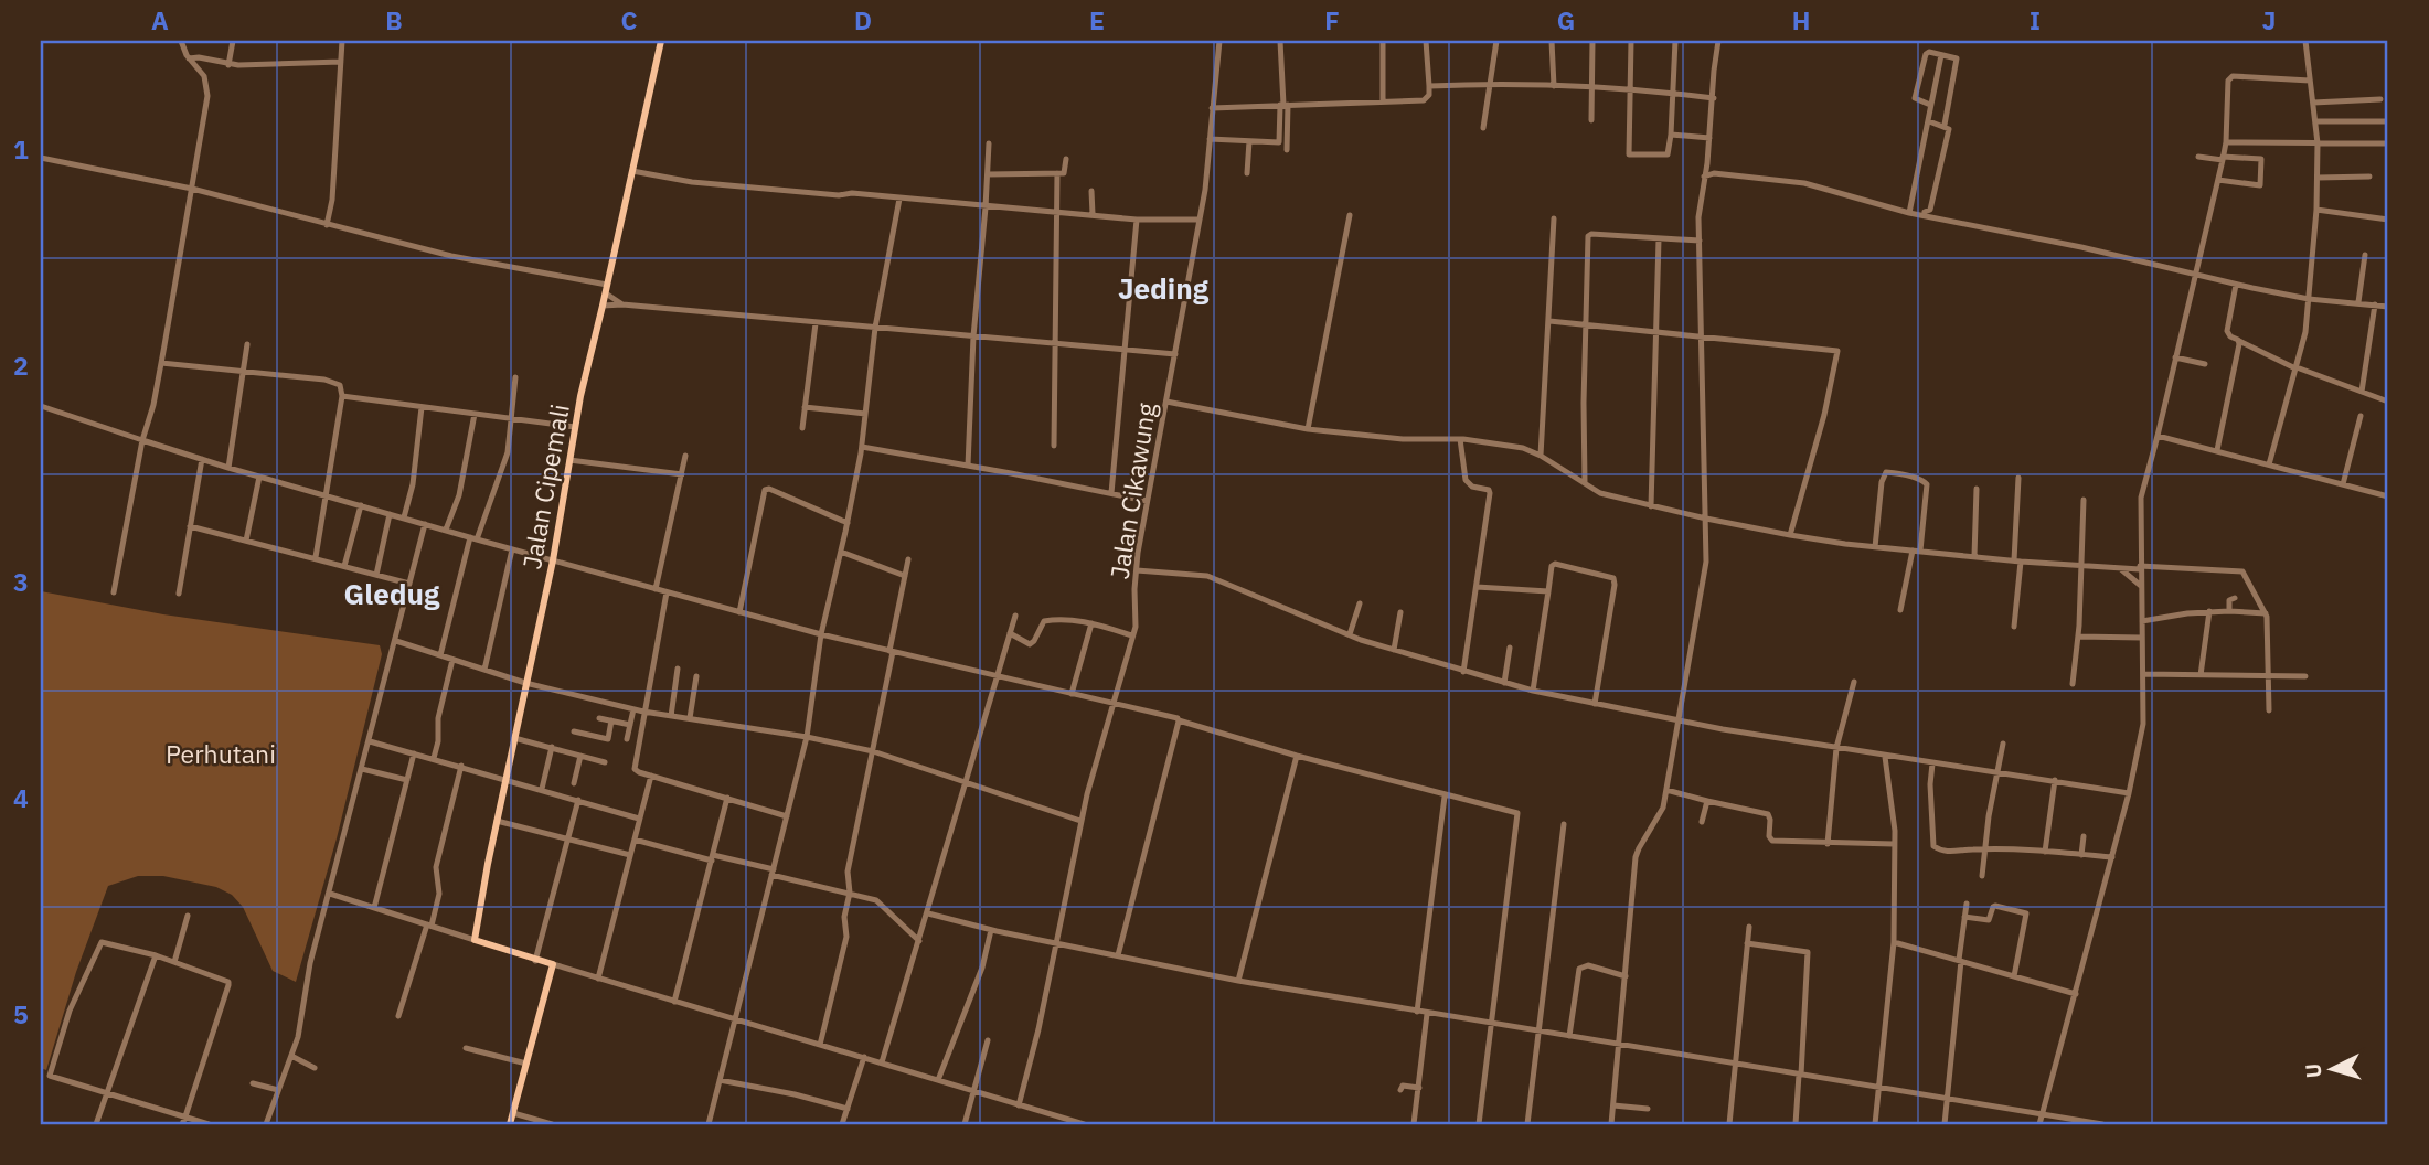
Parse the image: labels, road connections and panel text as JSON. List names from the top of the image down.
{
  "streets": {
    "main road": ["Jalan Cipemali"],
    "street": ["Jalan Cikawung"]
  },
  "districts": ["Jeding", "Gledug"],
  "parks": ["Perhutani"],
  "north": "left",
  "grid": {
    "columns": [
      "A",
      "B",
      "C",
      "D",
      "E",
      "F",
      "G",
      "H",
      "I",
      "J"
    ],
    "rows": [
      "1",
      "2",
      "3",
      "4",
      "5"
    ]
  }
}
